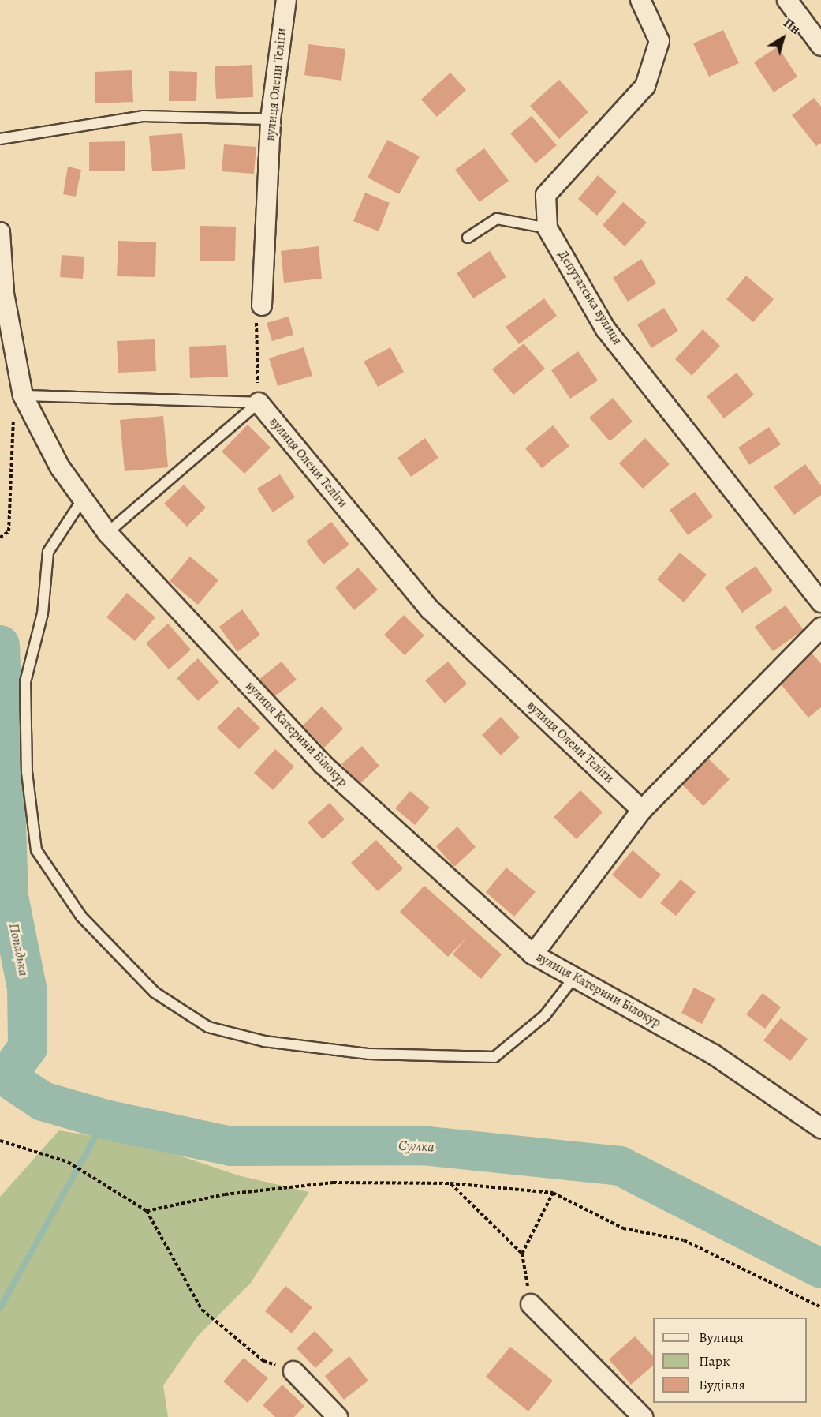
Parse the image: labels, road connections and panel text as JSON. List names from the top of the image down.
{
  "streets": {
    "street": ["вулиця Олени Теліги", "Депутатська вулиця", "вулиця Катерини Білокур"]
  },
  "water": ["Попадька", "Сумка"],
  "legend": ["Вулиця", "Парк", "Будівля"],
  "north": "top right"
}
